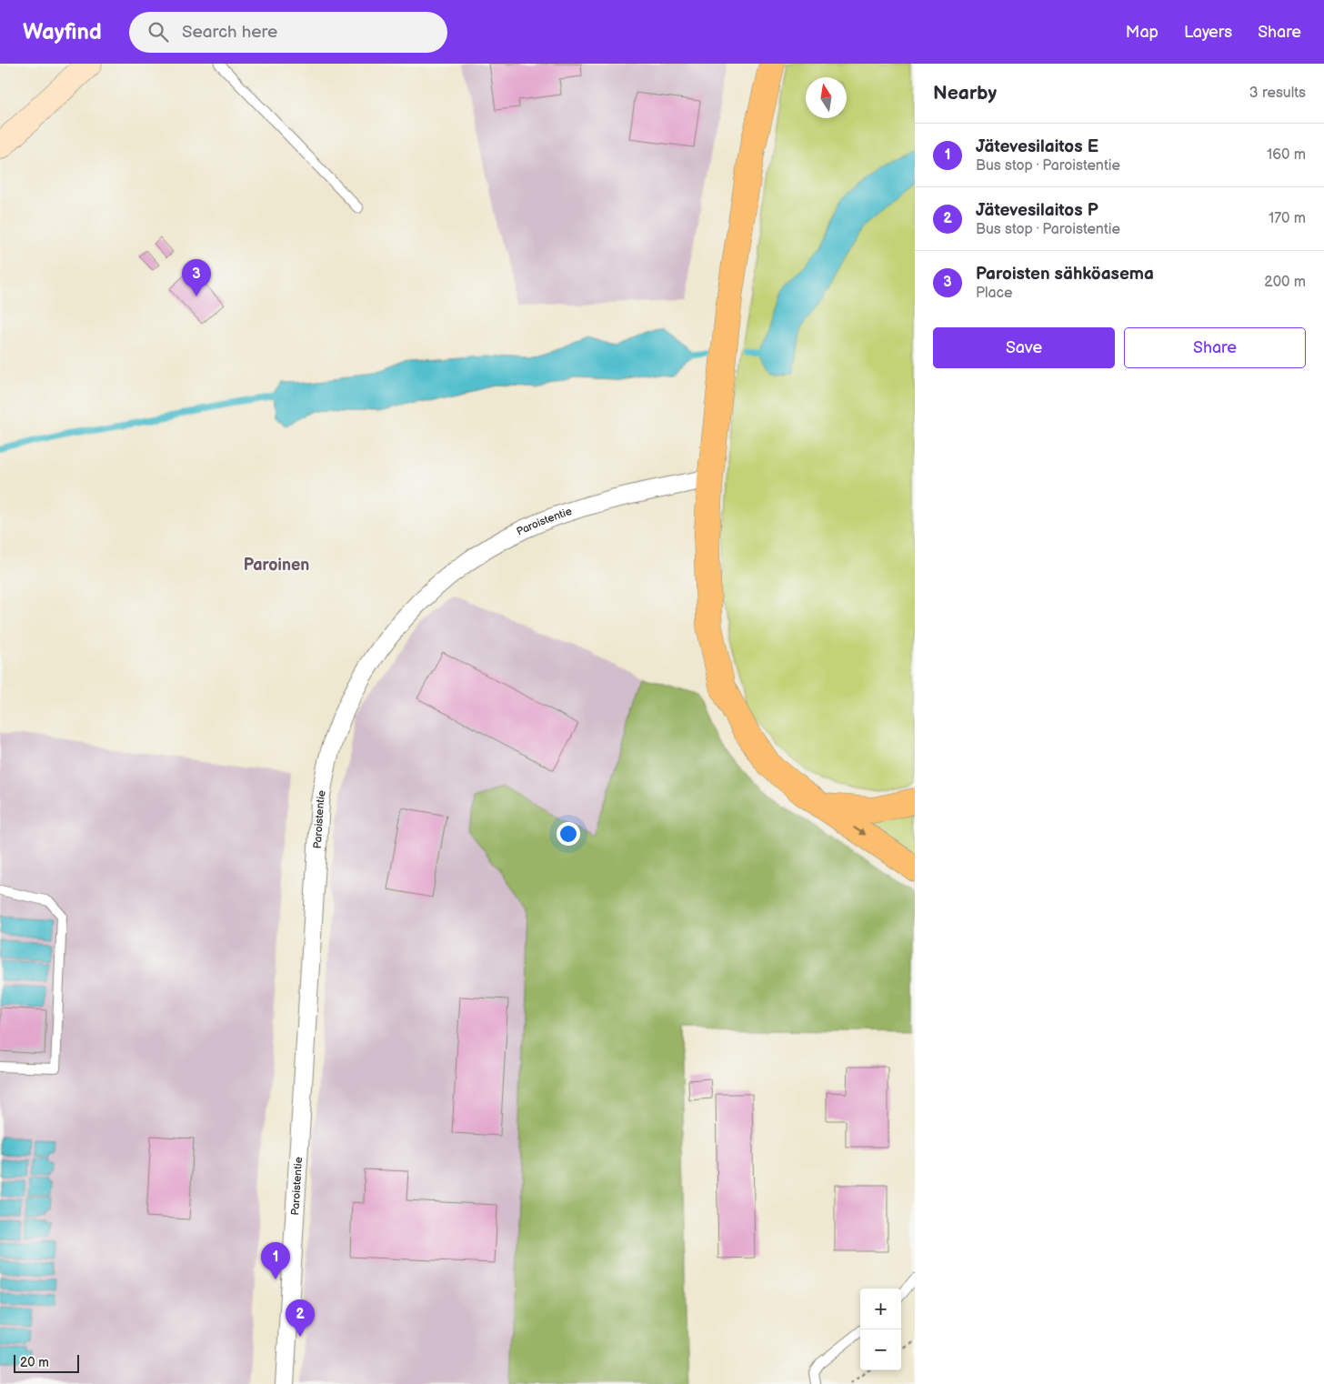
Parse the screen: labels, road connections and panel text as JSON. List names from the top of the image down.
{
  "streets": {
    "street": ["Paroistentie"]
  },
  "districts": ["Paroinen"],
  "scale_bar": "20 m",
  "north": "top",
  "page": {
    "header": "Wayfind",
    "search": "Search here",
    "nav": ["Map", "Layers", "Share"],
    "heading": ["Nearby", "3 results"],
    "list": [
      {
        "mark": "1",
        "name": "Jätevesilaitos E",
        "note": "Bus stop · Paroistentie",
        "value": "160 m"
      },
      {
        "mark": "2",
        "name": "Jätevesilaitos P",
        "note": "Bus stop · Paroistentie",
        "value": "170 m"
      },
      {
        "mark": "3",
        "name": "Paroisten sähköasema",
        "note": "Place",
        "value": "200 m"
      }
    ],
    "pins": ["3", "1", "2"],
    "buttons": ["Save", "Share"],
    "map_buttons": ["+", "−"],
    "scale": "20 m"
  }
}
